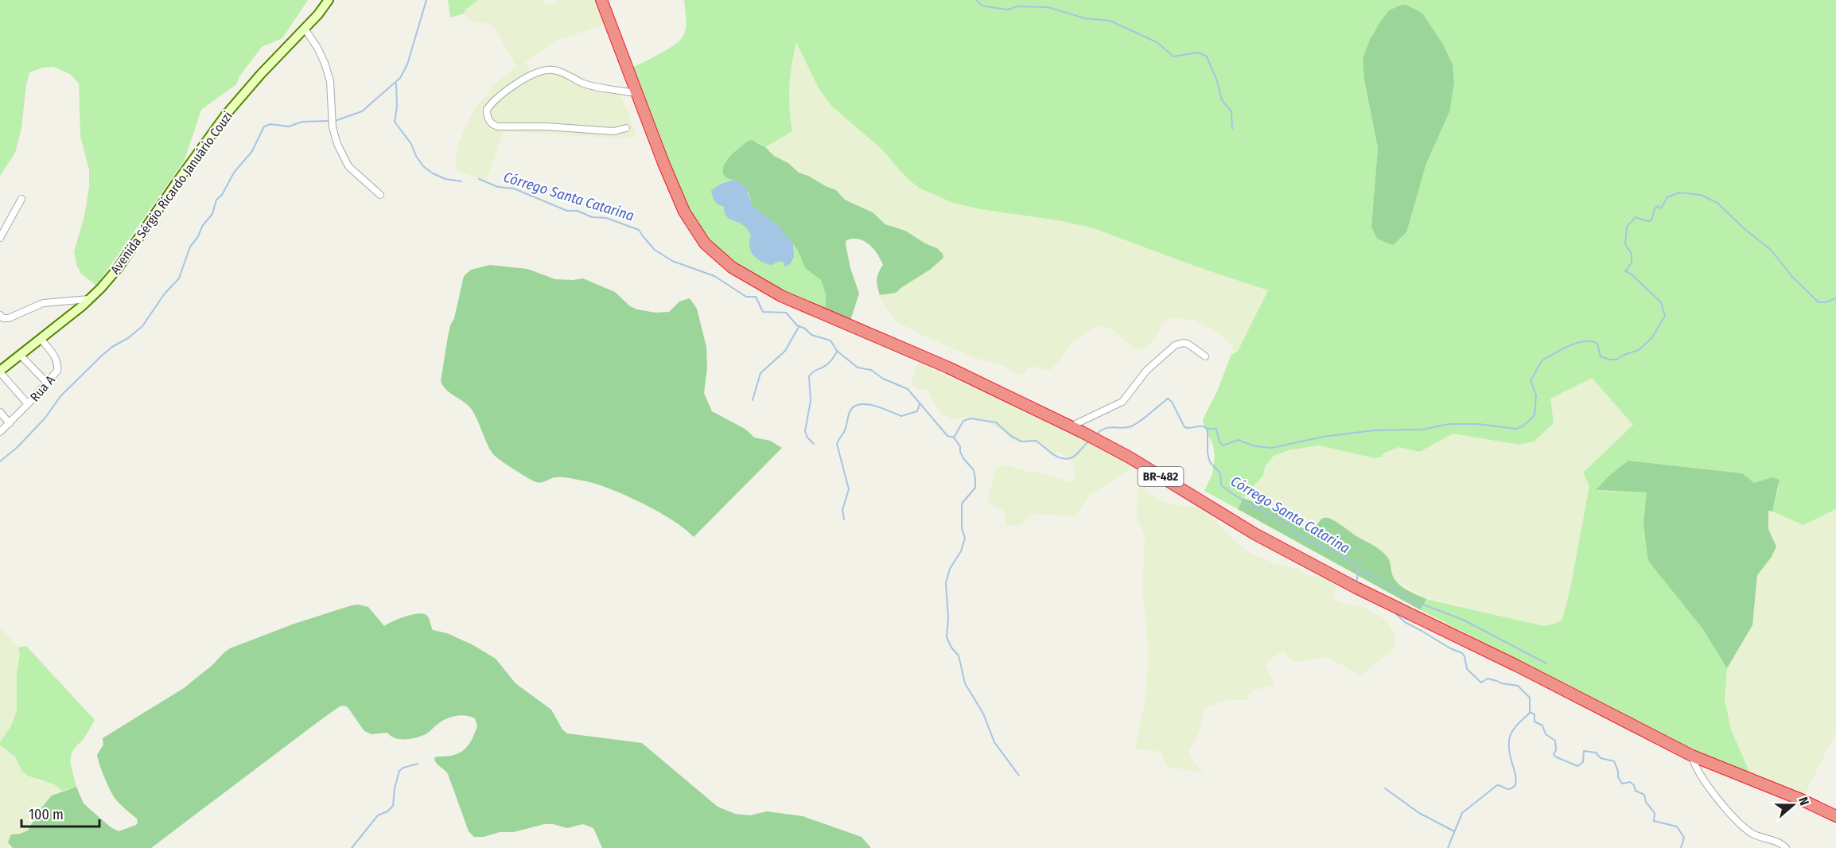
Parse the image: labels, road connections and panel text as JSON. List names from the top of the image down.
{
  "streets": {
    "highway": ["BR-482"],
    "street": ["Avenida Sérgio Ricardo Januário Couzi", "Rua A"]
  },
  "crossings": [
    ["Avenida Sérgio Ricardo Januário Couzi", "Rua A"]
  ],
  "water": ["Córrego Santa Catarina"],
  "scale_bar": "100 m",
  "north": "right"
}
